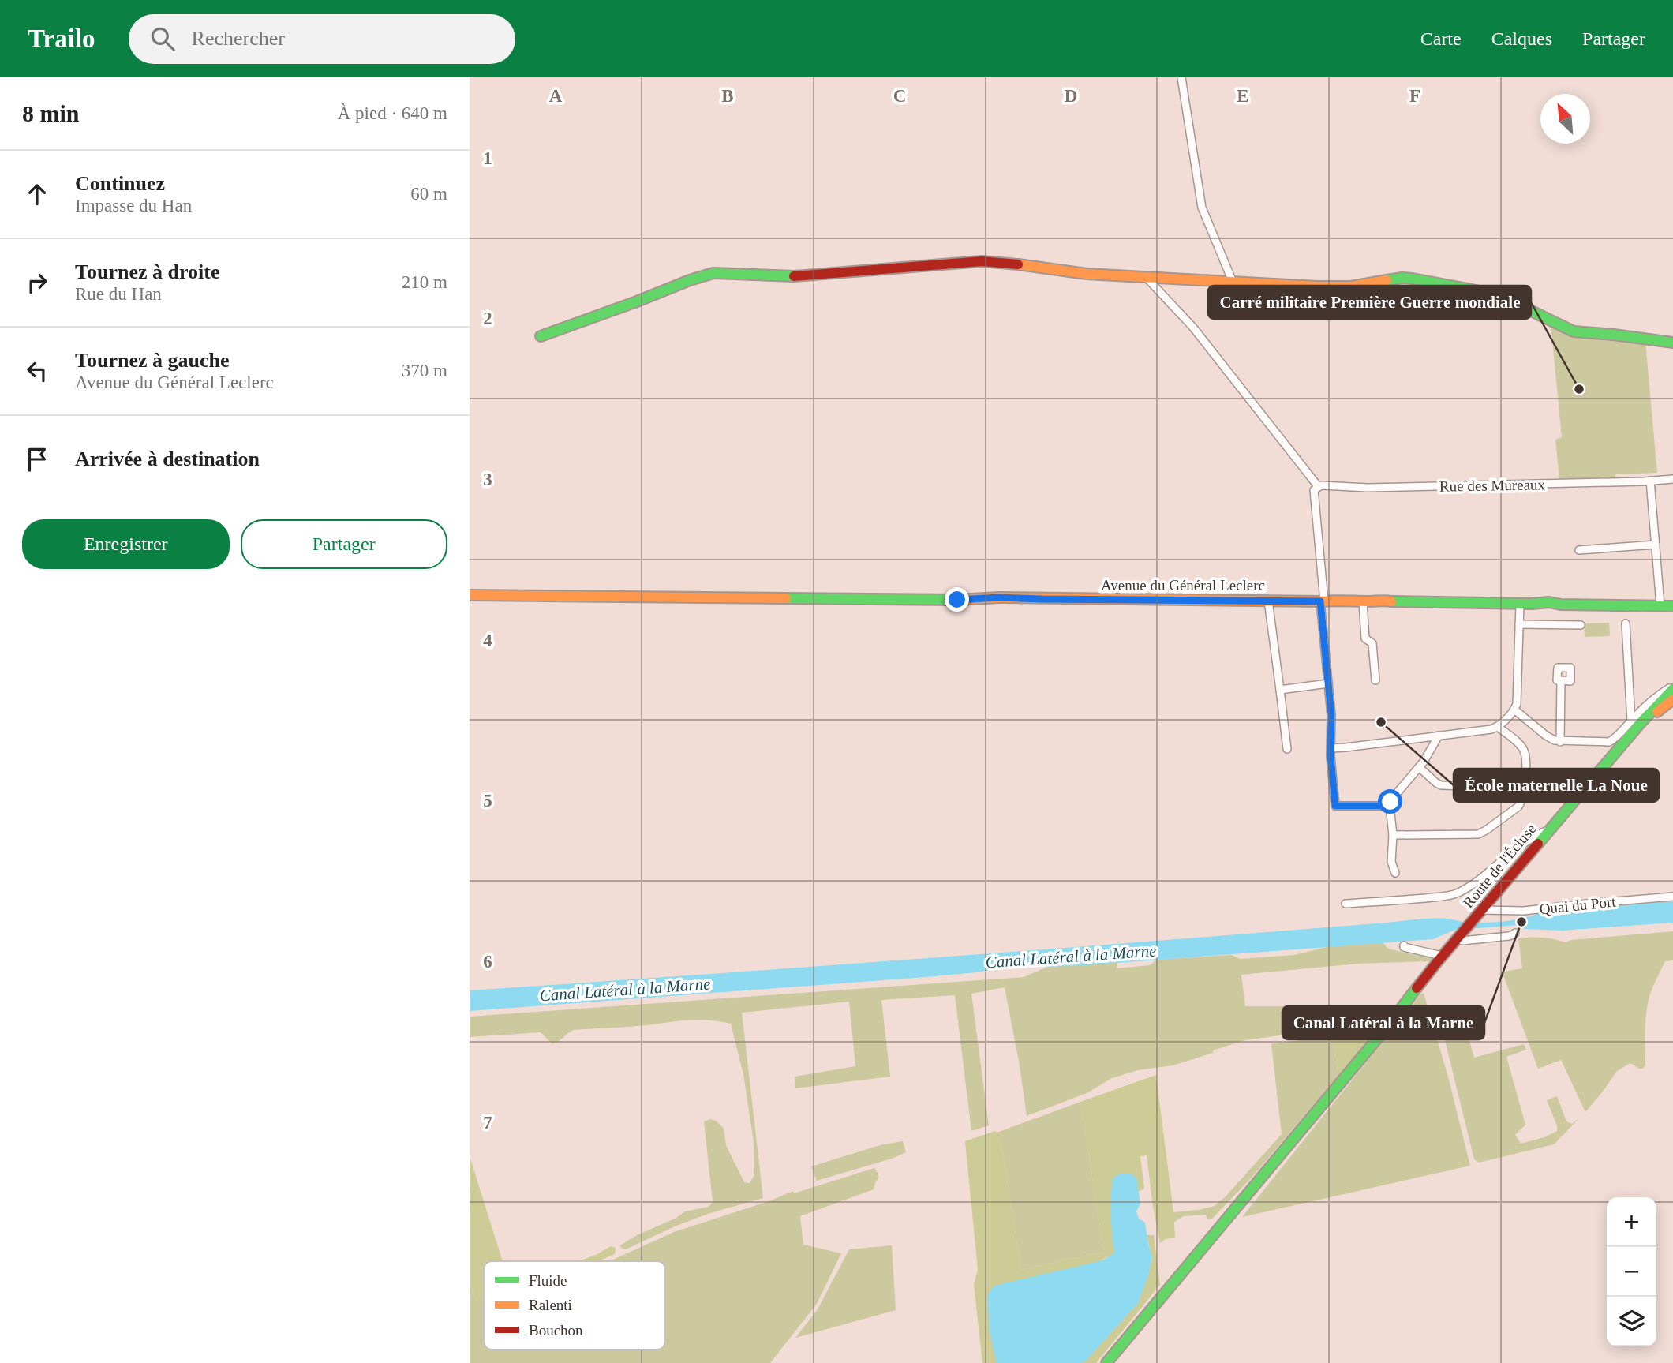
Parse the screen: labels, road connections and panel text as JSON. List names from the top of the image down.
{
  "streets": {
    "main road": ["Avenue du Général Leclerc", "Route de l'Écluse"],
    "street": ["Rue des Mureaux", "Quai du Port"]
  },
  "crossings": [
    ["Route de l'Écluse", "Quai du Port"]
  ],
  "water": ["Canal Latéral à la Marne"],
  "places": ["Carré militaire Première Guerre mondiale", "École maternelle La Noue", "Canal Latéral à la Marne"],
  "legend": ["Fluide", "Ralenti", "Bouchon"],
  "north": "top left",
  "page": {
    "header": "Trailo",
    "search": "Rechercher",
    "nav": ["Carte", "Calques", "Partager"],
    "heading": ["8 min", "À pied · 640 m"],
    "list": [
      ["Continuez", "Impasse du Han", "60 m"],
      ["Tournez à droite", "Rue du Han", "210 m"],
      ["Tournez à gauche", "Avenue du Général Leclerc", "370 m"],
      "Arrivée à destination"
    ],
    "buttons": ["Enregistrer", "Partager"],
    "map_buttons": ["+", "−"]
  },
  "grid": {
    "columns": [
      "A",
      "B",
      "C",
      "D",
      "E",
      "F"
    ],
    "rows": [
      "1",
      "2",
      "3",
      "4",
      "5",
      "6",
      "7"
    ]
  }
}
